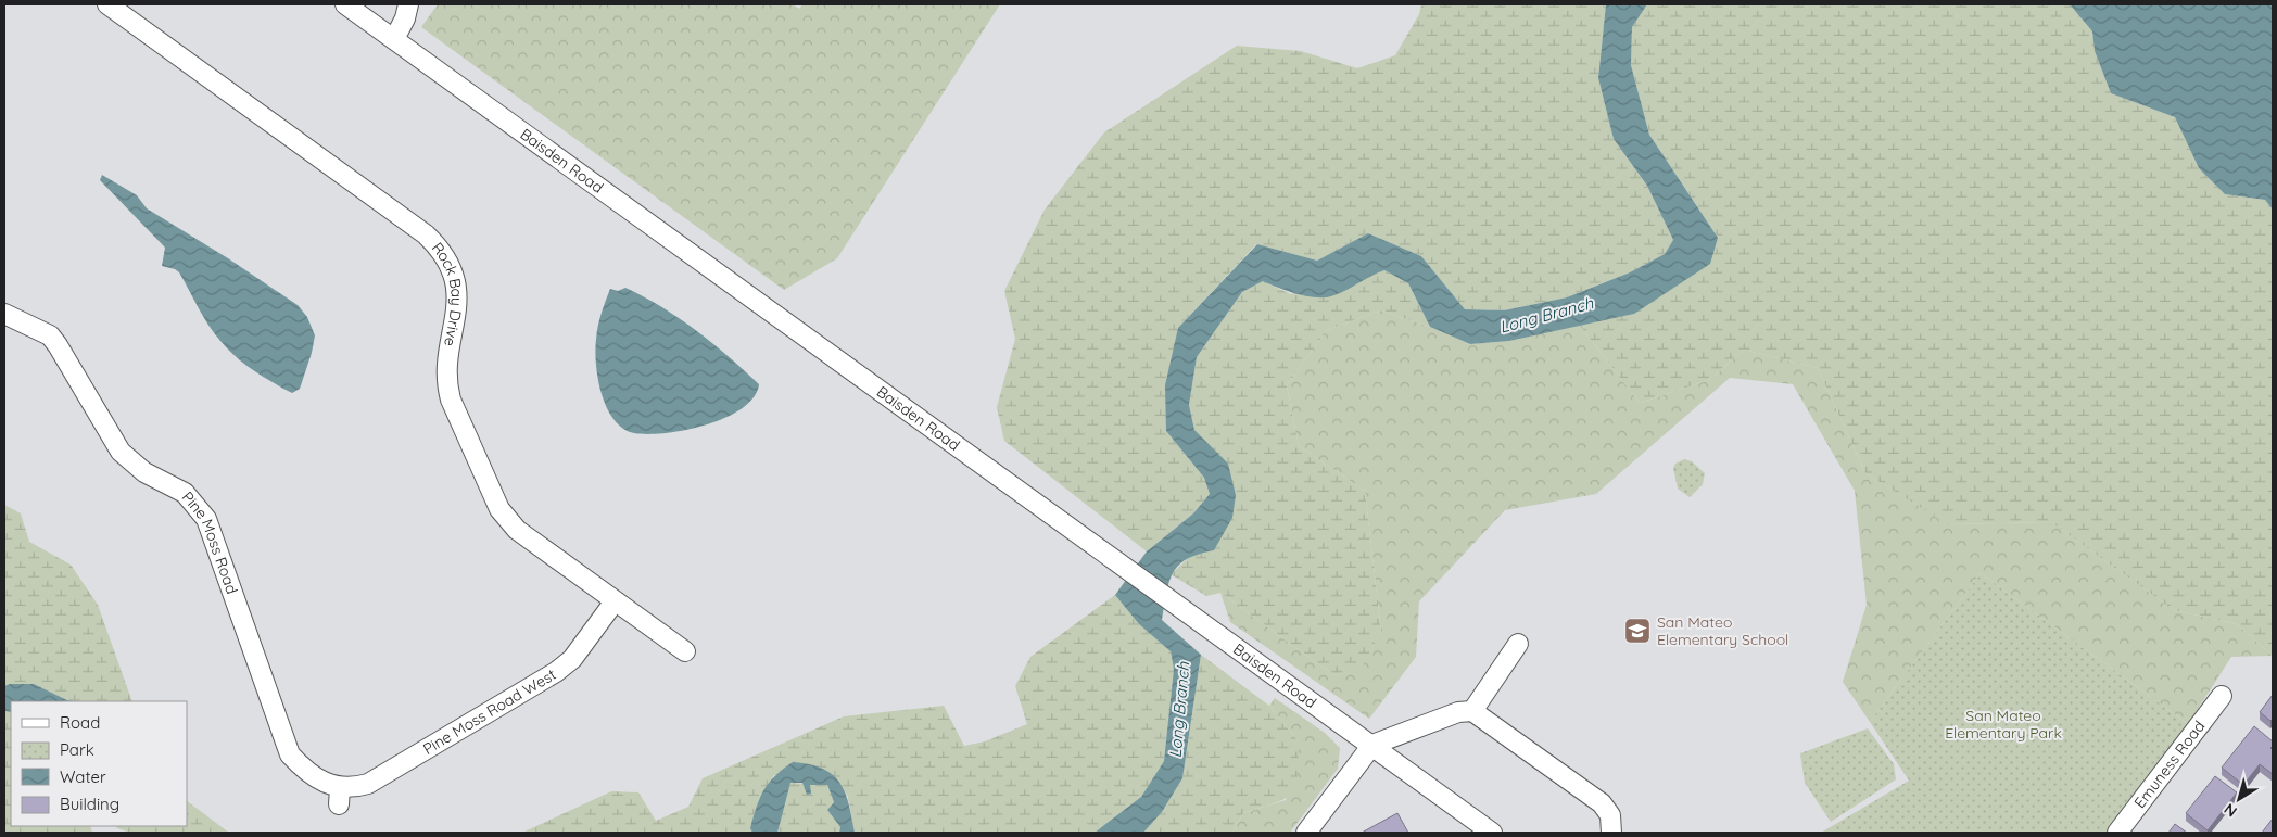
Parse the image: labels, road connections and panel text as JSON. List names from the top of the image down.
{
  "streets": {
    "street": [
      "Baisden Road",
      "Rock Bay Drive",
      "Pine Moss Road",
      "Pine Moss Road West",
      "Emuness Road"
    ]
  },
  "crossings": [
    ["Rock Bay Drive", "Pine Moss Road West"],
    ["Pine Moss Road", "Pine Moss Road West"]
  ],
  "water": ["Long Branch"],
  "parks": ["San Mateo Elementary Park"],
  "places": {
    "school or university": ["San Mateo Elementary School"]
  },
  "legend": [
    "Road",
    "Park",
    "Water",
    "Building"
  ],
  "north": "bottom left"
}
